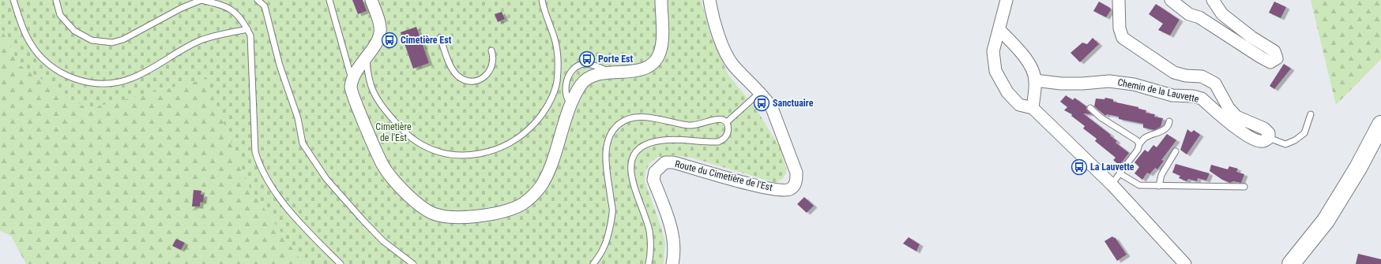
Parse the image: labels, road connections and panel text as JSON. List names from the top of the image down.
{
  "streets": {
    "street": ["Chemin de la Lauvette", "Route du Cimetière de l'Est"]
  },
  "parks": ["Cimetière de l'Est"],
  "places": {
    "bus stop": [
      "Cimetière Est",
      "Porte Est",
      "Sanctuaire",
      "La Lauvette"
    ]
  }
}
